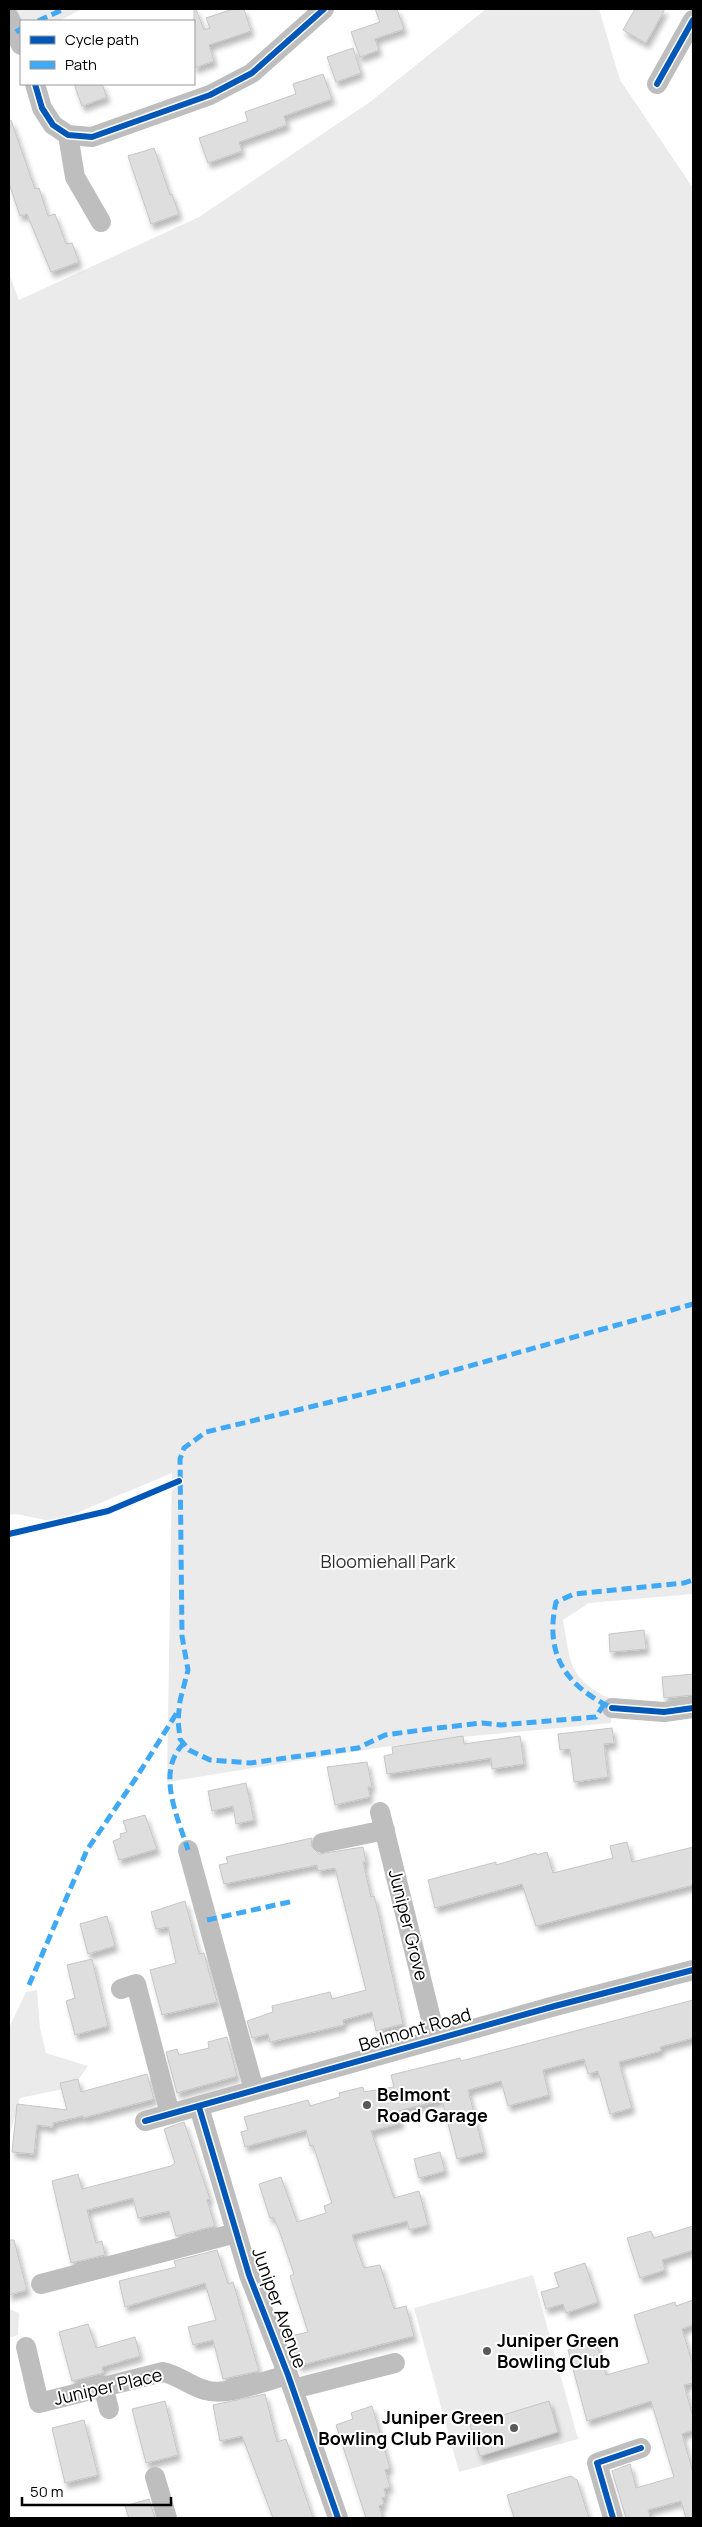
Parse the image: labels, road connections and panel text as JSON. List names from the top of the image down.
{
  "streets": {
    "street": [
      "Juniper Grove",
      "Belmont Road",
      "Juniper Avenue",
      "Juniper Place"
    ]
  },
  "crossings": [
    ["Juniper Grove", "Belmont Road"],
    ["Belmont Road", "Juniper Avenue"],
    ["Juniper Avenue", "Juniper Place"]
  ],
  "parks": ["Bloomiehall Park"],
  "places": ["Belmont Road Garage", "Juniper Green Bowling Club", "Juniper Green Bowling Club Pavilion"],
  "legend": ["Cycle path", "Path"],
  "scale_bar": "50 m"
}
